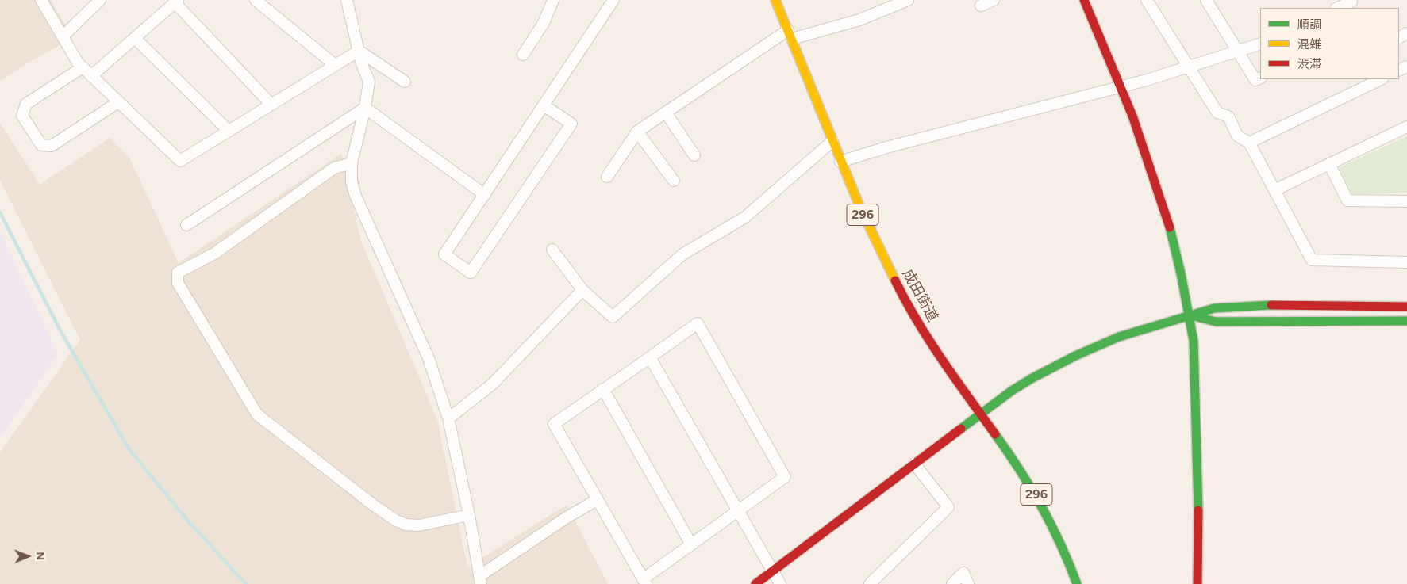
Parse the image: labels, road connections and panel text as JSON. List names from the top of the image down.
{
  "streets": {
    "main road": ["296", "成田街道"]
  },
  "legend": ["順調", "混雑", "渋滞"],
  "north": "right"
}
